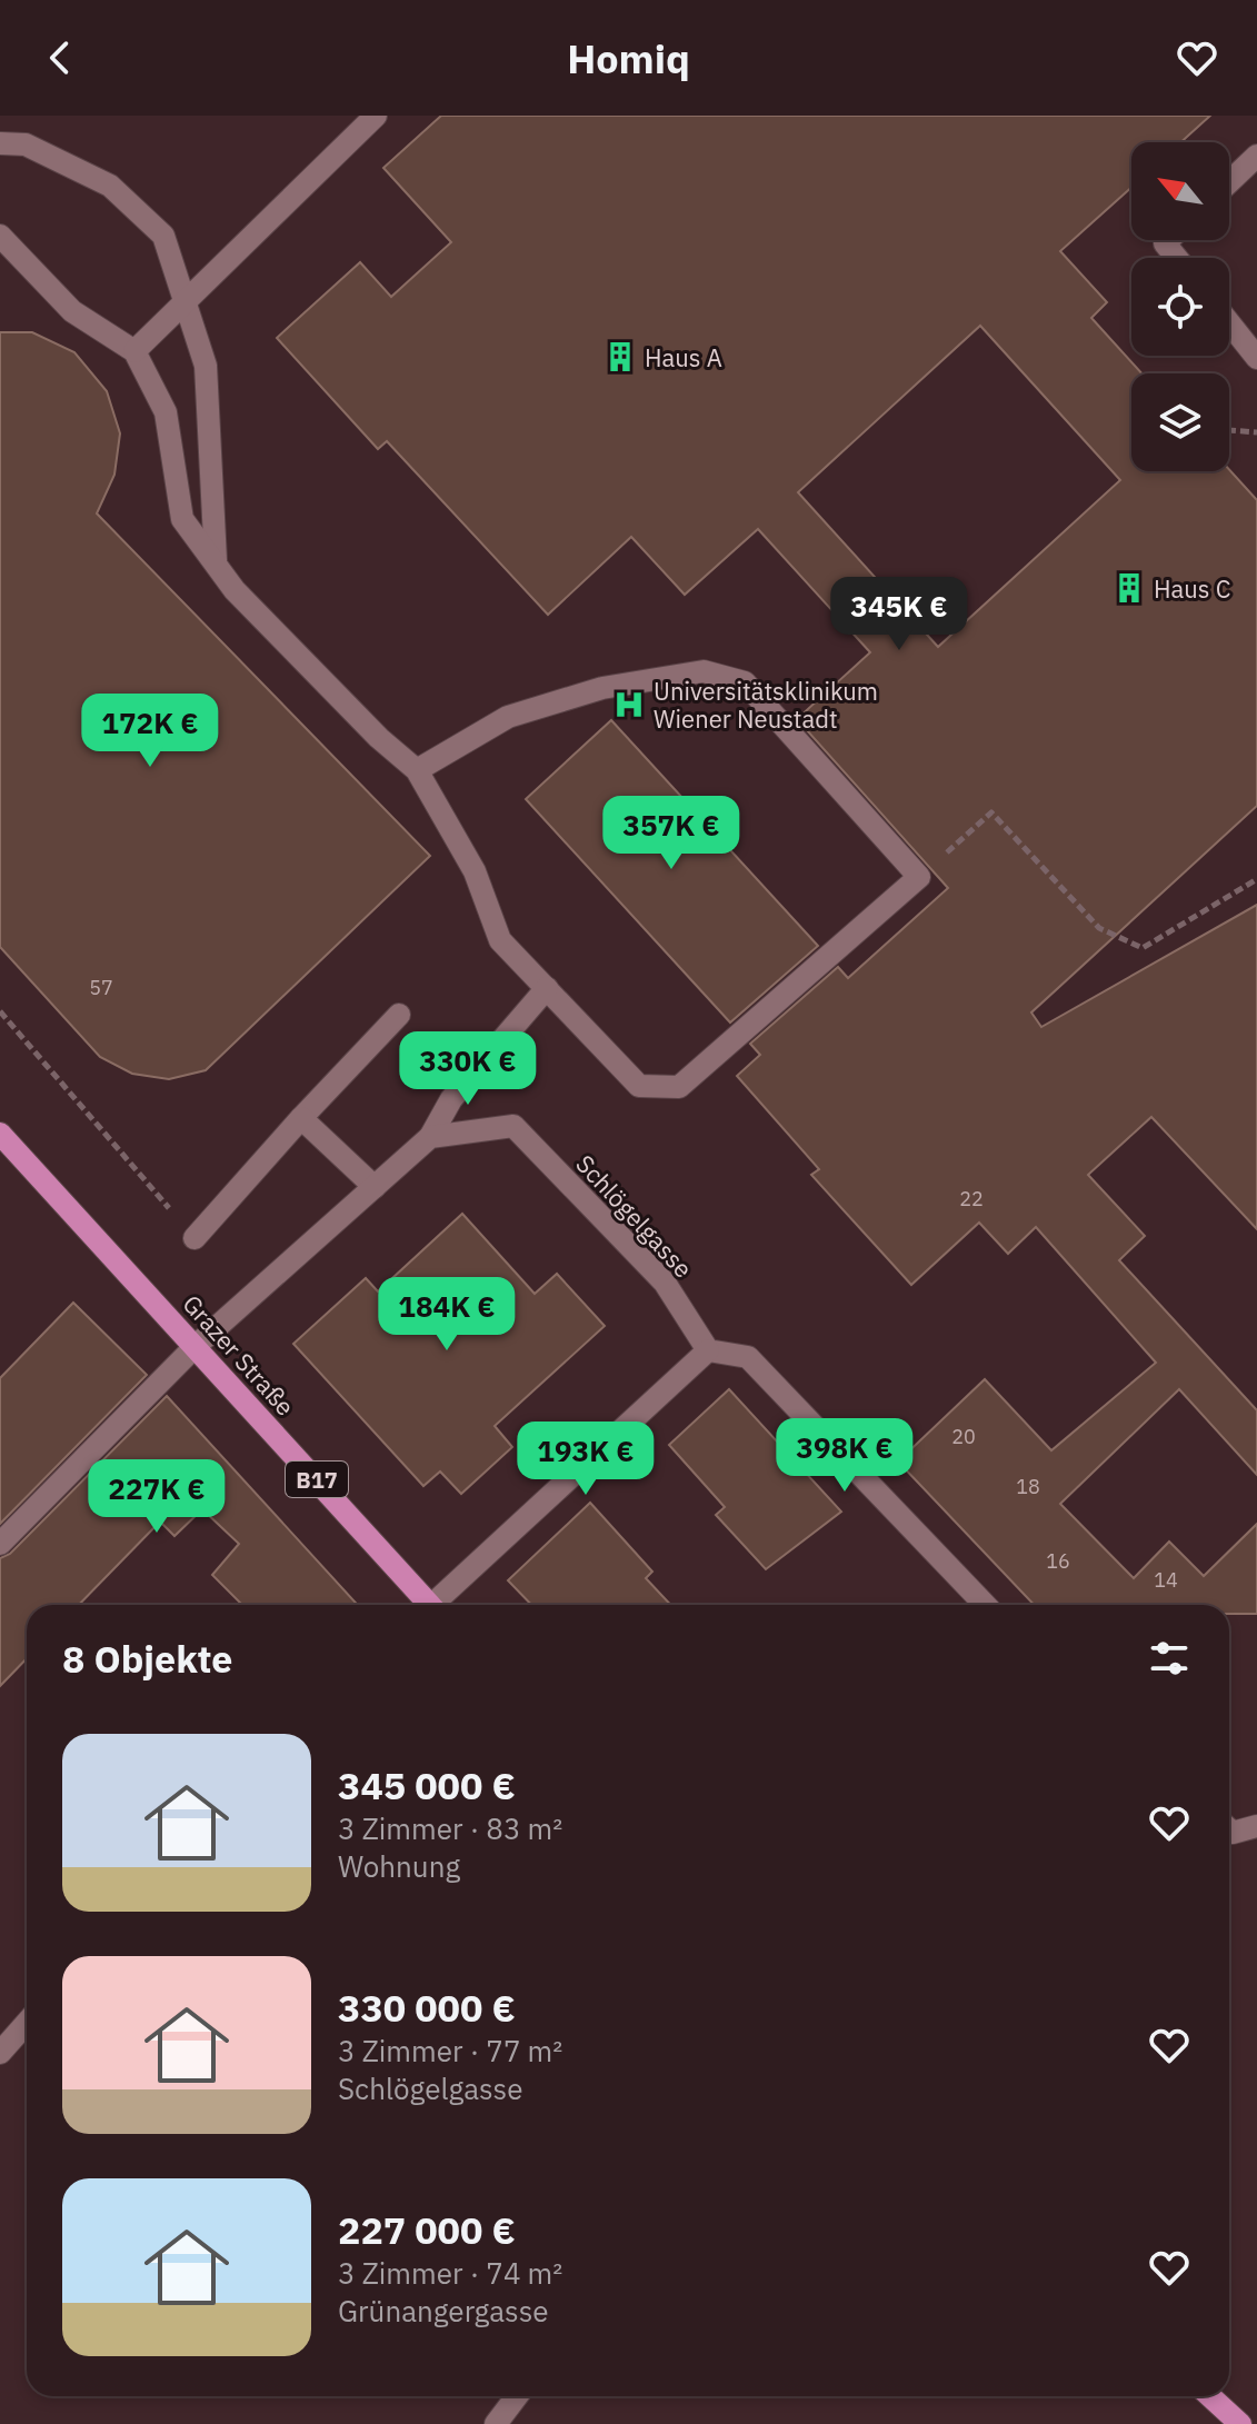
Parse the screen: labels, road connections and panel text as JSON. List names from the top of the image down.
{
  "streets": {
    "main road": ["Grazer Straße", "B17"],
    "street": ["Schlögelgasse"]
  },
  "places": {
    "building": ["Haus A", "Haus C"],
    "hospital": ["Universitätsklinikum Wiener Neustadt"]
  },
  "house_numbers": [
    "57",
    "22",
    "20",
    "18",
    "16",
    "14"
  ],
  "north": "top left",
  "page": {
    "header": "Homiq",
    "price": [
      "345K €",
      "172K €",
      "357K €",
      "330K €",
      "184K €",
      "398K €",
      "193K €",
      "227K €"
    ],
    "heading": "8 Objekte",
    "list": [
      {
        "name": "345 000 €",
        "note": "3 Zimmer · 83 m² · Wohnung"
      },
      {
        "name": "330 000 €",
        "note": "3 Zimmer · 77 m² · Schlögelgasse"
      },
      {
        "name": "227 000 €",
        "note": "3 Zimmer · 74 m² · Grünangergasse"
      }
    ]
  }
}
